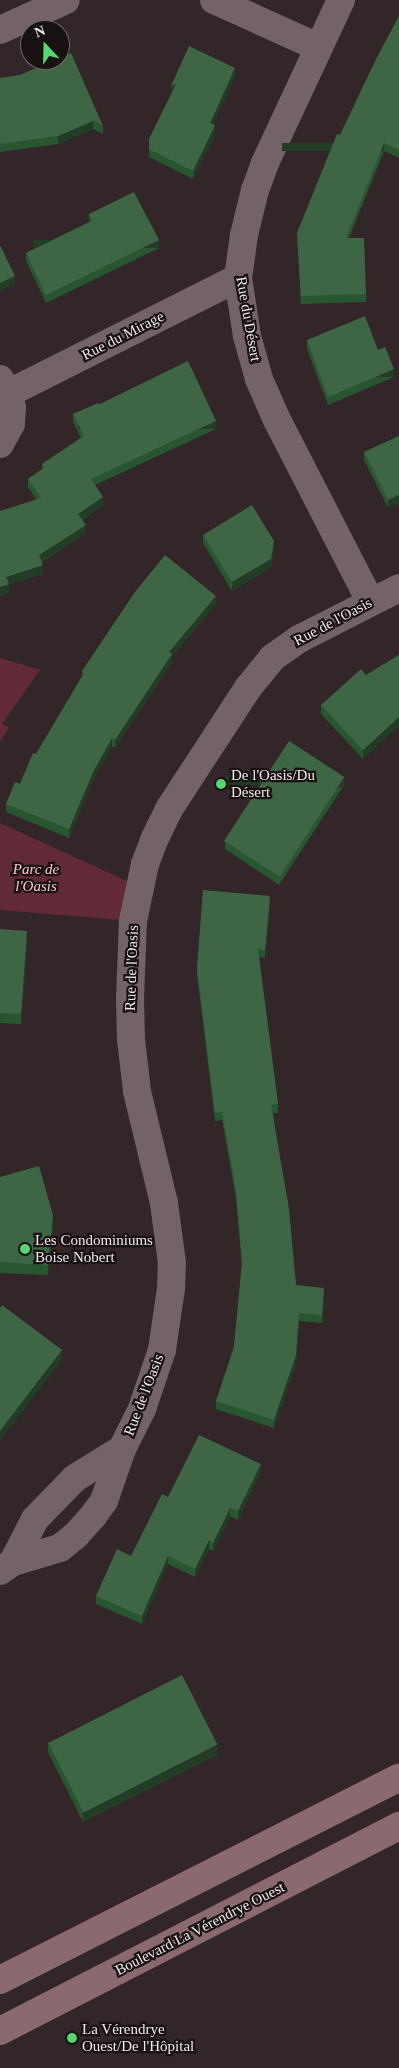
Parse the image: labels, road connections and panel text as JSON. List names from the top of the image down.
{
  "streets": {
    "main road": ["Boulevard La Vérendrye Ouest"],
    "street": ["Rue du Désert", "Rue du Mirage", "Rue de l'Oasis"]
  },
  "crossings": [
    ["Rue du Désert", "Rue du Mirage"],
    ["Rue du Désert", "Rue de l'Oasis"]
  ],
  "parks": ["Parc de l'Oasis"],
  "places": ["De l'Oasis/Du Désert", "Les Condominiums Boise Nobert", "La Vérendrye Ouest/De l'Hôpital"],
  "north": "top"
}
